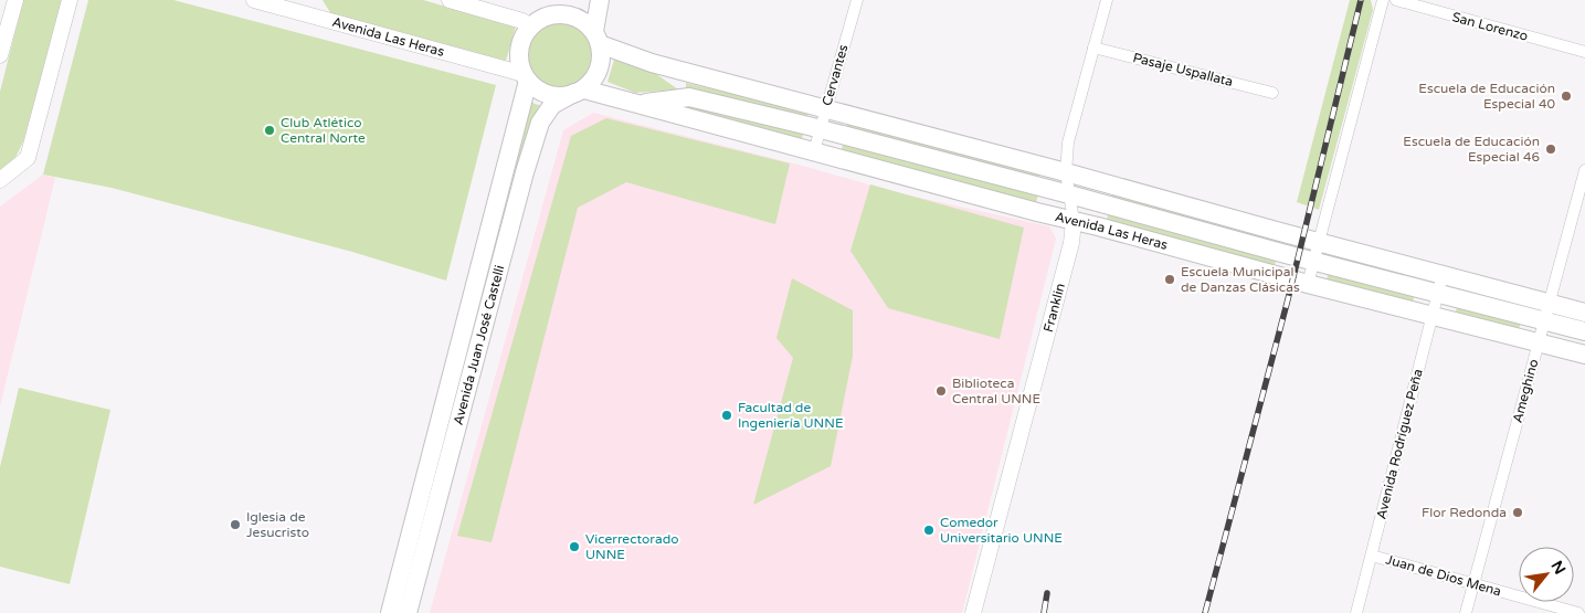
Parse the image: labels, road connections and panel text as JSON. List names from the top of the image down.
{
  "streets": {
    "main road": ["Avenida Las Heras", "Franklin", "Avenida Juan José Castelli"],
    "street": [
      "San Lorenzo",
      "Pasaje Uspallata",
      "Cervantes",
      "Ameghino",
      "Avenida Rodríguez Peña",
      "Juan de Dios Mena"
    ]
  },
  "crossings": [
    ["Avenida Las Heras", "Cervantes"],
    ["Avenida Las Heras", "Franklin"],
    ["Avenida Las Heras", "Avenida Juan José Castelli"],
    ["Avenida Las Heras", "Ameghino"],
    ["Avenida Las Heras", "Avenida Rodríguez Peña"],
    ["Pasaje Uspallata", "Franklin"],
    ["Ameghino", "Juan de Dios Mena"],
    ["Avenida Rodríguez Peña", "Juan de Dios Mena"]
  ],
  "places": [
    "Escuela de Educación Especial 40",
    "Club Atlético Central Norte",
    "Escuela de Educación Especial 46",
    "Escuela Municipal de Danzas Clásicas",
    "Biblioteca Central UNNE",
    "Facultad de Ingeniería UNNE",
    "Flor Redonda",
    "Iglesia de Jesucristo",
    "Comedor Universitario UNNE",
    "Vicerrectorado UNNE"
  ],
  "north": "top right"
}
